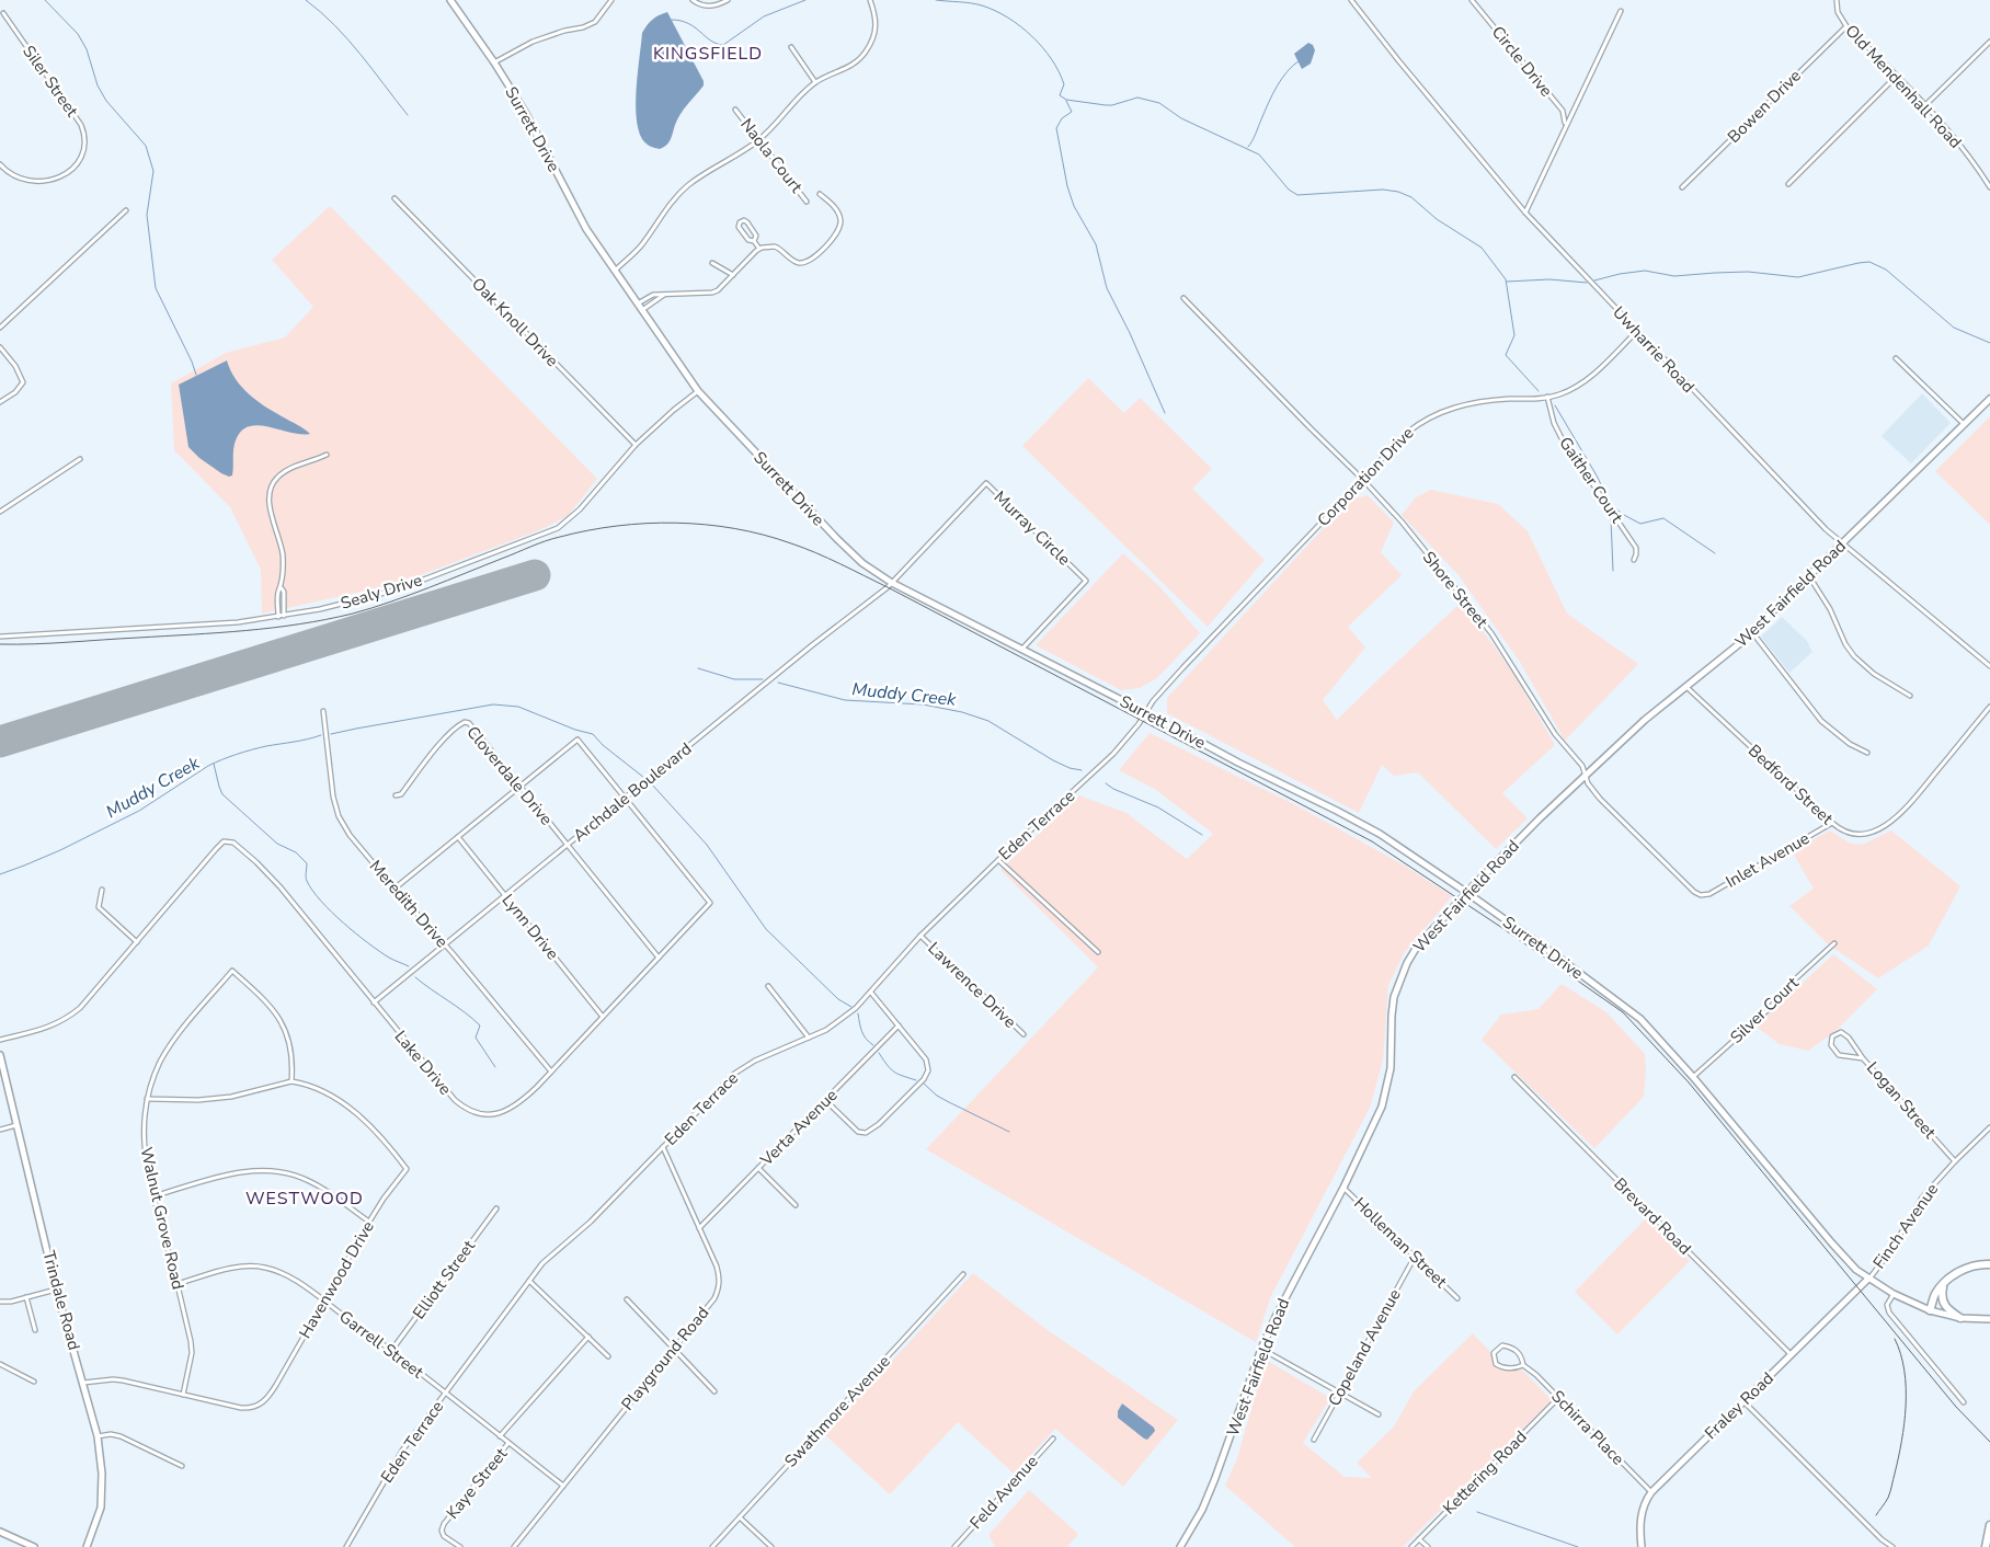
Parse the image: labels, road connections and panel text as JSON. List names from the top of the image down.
{
  "streets": {
    "street": [
      "Circle Drive",
      "Siler Street",
      "Old Mendenhall Road",
      "Bowen Drive",
      "Surrett Drive",
      "Naola Court",
      "Oak Knoll Drive",
      "Uwharrie Road",
      "Corporation Drive",
      "Gaither Court",
      "Murray Circle",
      "Shore Street",
      "Sealy Drive",
      "West Fairfield Road",
      "Cloverdale Drive",
      "Bedford Street",
      "Archdale Boulevard",
      "Eden Terrace",
      "Inlet Avenue",
      "Meredith Drive",
      "Lynn Drive",
      "Lawrence Drive",
      "Silver Court",
      "Lake Drive",
      "Logan Street",
      "Verta Avenue",
      "Brevard Road",
      "Walnut Grove Road",
      "Finch Avenue",
      "Holleman Street",
      "Havenwood Drive",
      "Elliott Street",
      "Trindale Road",
      "Garrell Street",
      "Copeland Avenue",
      "Playground Road",
      "Fraley Road",
      "Swathmore Avenue",
      "Schirra Place",
      "Kettering Road",
      "Kaye Street",
      "Feld Avenue"
    ]
  },
  "crossings": [
    ["Circle Drive", "Uwharrie Road"],
    ["Old Mendenhall Road", "Bowen Drive"],
    ["Surrett Drive", "Corporation Drive"],
    ["Surrett Drive", "Murray Circle"],
    ["Surrett Drive", "Sealy Drive"],
    ["Surrett Drive", "West Fairfield Road"],
    ["Surrett Drive", "Archdale Boulevard"],
    ["Surrett Drive", "Eden Terrace"],
    ["Surrett Drive", "Silver Court"],
    ["Surrett Drive", "Finch Avenue"],
    ["Surrett Drive", "Fraley Road"],
    ["Oak Knoll Drive", "Sealy Drive"],
    ["Uwharrie Road", "Corporation Drive"],
    ["Uwharrie Road", "West Fairfield Road"],
    ["Corporation Drive", "Gaither Court"],
    ["Corporation Drive", "Shore Street"],
    ["Corporation Drive", "Eden Terrace"],
    ["Murray Circle", "Archdale Boulevard"],
    ["Shore Street", "West Fairfield Road"],
    ["Shore Street", "Inlet Avenue"],
    ["West Fairfield Road", "Bedford Street"],
    ["West Fairfield Road", "Holleman Street"],
    ["Cloverdale Drive", "Archdale Boulevard"],
    ["Cloverdale Drive", "Lake Drive"],
    ["Bedford Street", "Inlet Avenue"],
    ["Archdale Boulevard", "Meredith Drive"],
    ["Archdale Boulevard", "Lynn Drive"],
    ["Archdale Boulevard", "Lake Drive"],
    ["Eden Terrace", "Lawrence Drive"],
    ["Eden Terrace", "Garrell Street"],
    ["Eden Terrace", "Playground Road"],
    ["Meredith Drive", "Lake Drive"],
    ["Lynn Drive", "Lake Drive"],
    ["Logan Street", "Finch Avenue"],
    ["Verta Avenue", "Playground Road"],
    ["Brevard Road", "Fraley Road"],
    ["Walnut Grove Road", "Havenwood Drive"],
    ["Walnut Grove Road", "Garrell Street"],
    ["Finch Avenue", "Fraley Road"],
    ["Holleman Street", "Copeland Avenue"],
    ["Havenwood Drive", "Trindale Road"],
    ["Havenwood Drive", "Garrell Street"],
    ["Elliott Street", "Garrell Street"],
    ["Garrell Street", "Playground Road"],
    ["Garrell Street", "Kaye Street"],
    ["Fraley Road", "Schirra Place"],
    ["Schirra Place", "Kettering Road"]
  ],
  "districts": ["KINGSFIELD", "WESTWOOD"],
  "water": ["Muddy Creek"]
}
